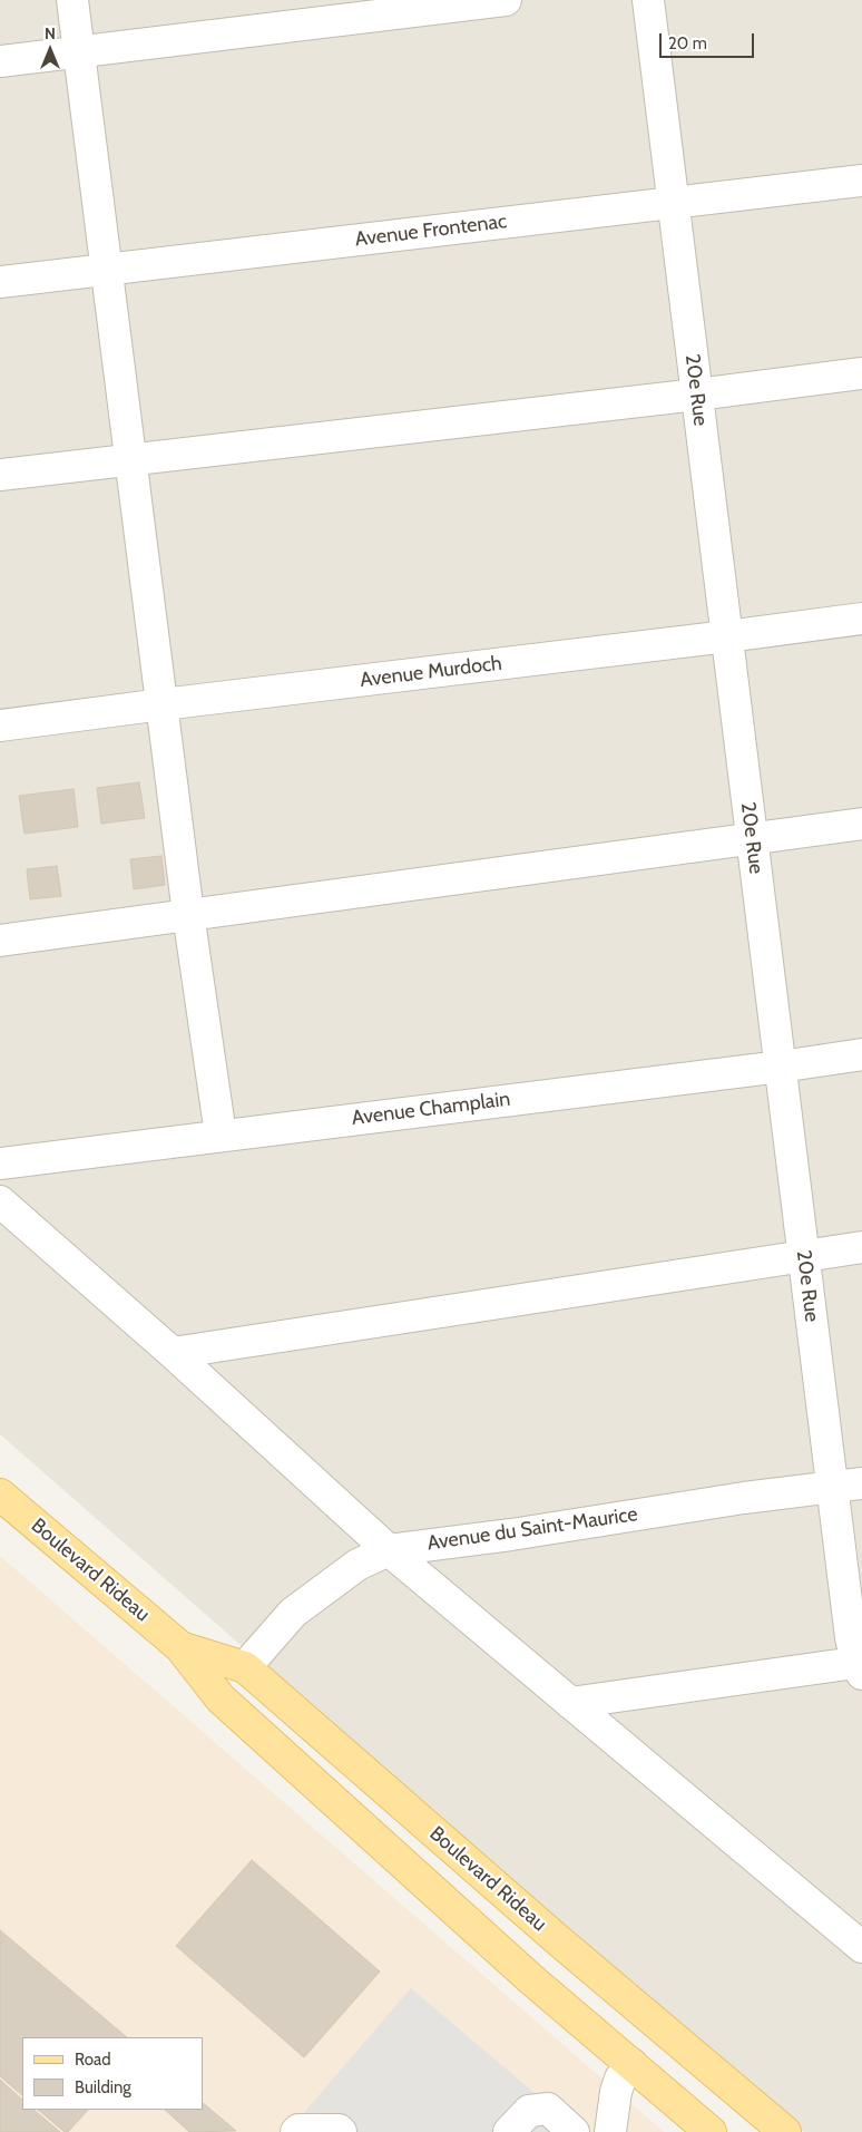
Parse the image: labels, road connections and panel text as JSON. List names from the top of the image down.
{
  "streets": {
    "main road": ["Boulevard Rideau"],
    "street": [
      "Avenue Frontenac",
      "20e Rue",
      "Avenue Murdoch",
      "Avenue Champlain",
      "Avenue du Saint-Maurice"
    ]
  },
  "crossings": [
    ["Avenue Frontenac", "20e Rue"],
    ["20e Rue", "Avenue Murdoch"],
    ["20e Rue", "Avenue Champlain"],
    ["20e Rue", "Avenue du Saint-Maurice"],
    ["Avenue du Saint-Maurice", "Boulevard Rideau"]
  ],
  "legend": ["Road", "Building"],
  "scale_bar": "20 m",
  "north": "top"
}
